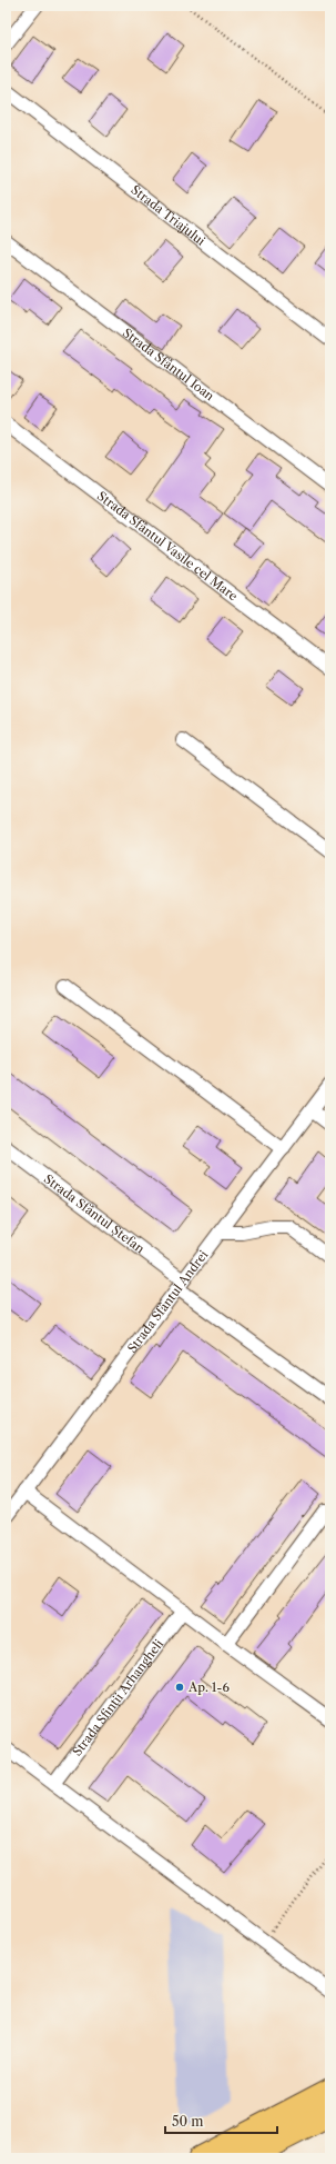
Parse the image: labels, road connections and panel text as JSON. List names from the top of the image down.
{
  "streets": {
    "street": [
      "Strada Triajului",
      "Strada Sfântul Ioan",
      "Strada Sfântul Vasile cel Mare",
      "Strada Sfântul Ștefan",
      "Strada Sfântul Andrei",
      "Strada Sfinții Arhangheli"
    ]
  },
  "crossings": [
    ["Strada Sfântul Ștefan", "Strada Sfântul Andrei"]
  ],
  "places": ["Ap. 1-6"],
  "scale_bar": "50 m"
}
